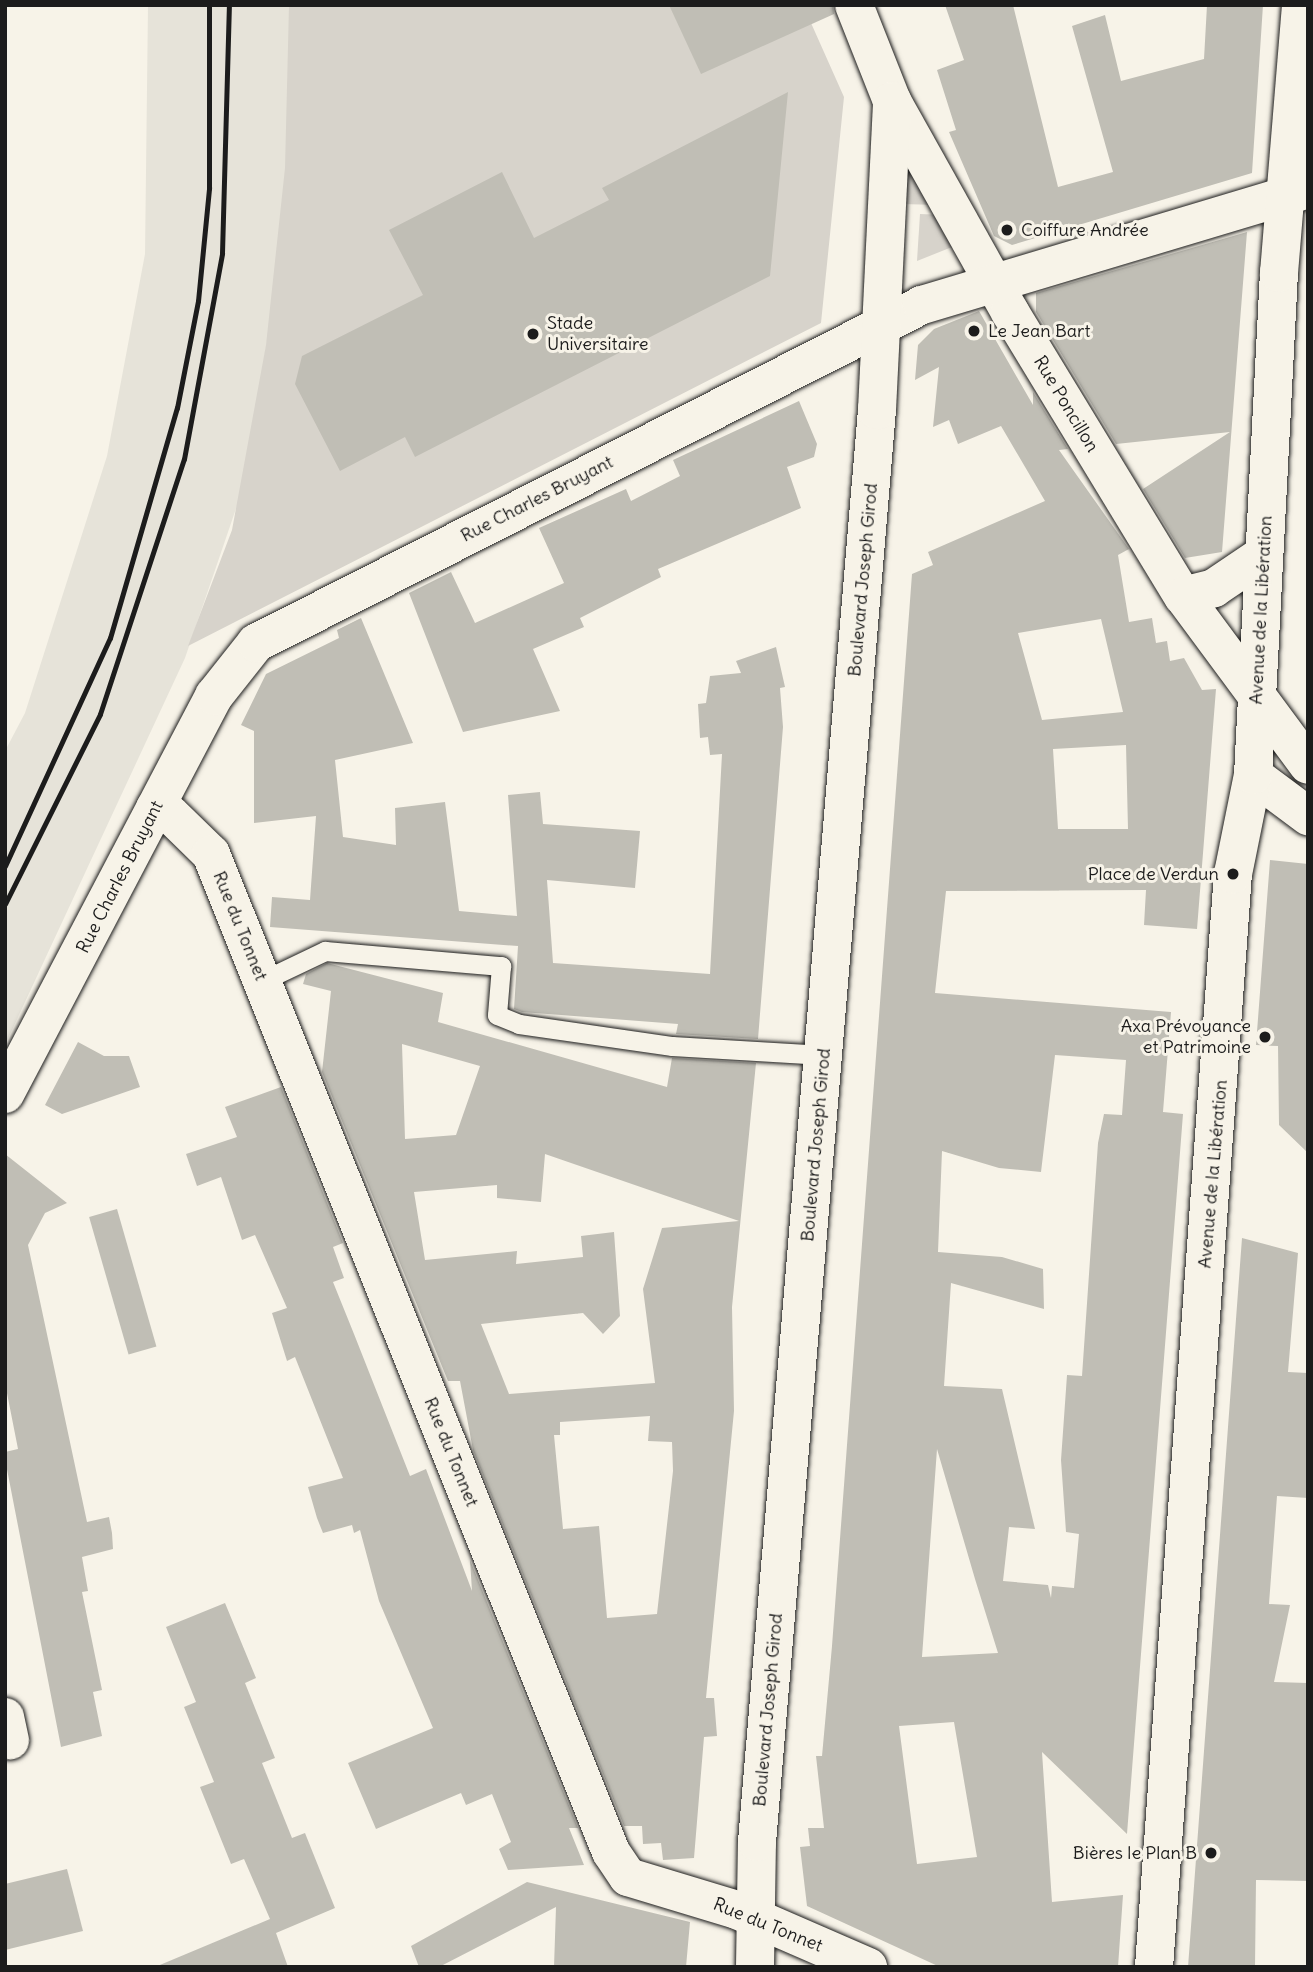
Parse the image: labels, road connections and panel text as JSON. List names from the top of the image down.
{
  "streets": {
    "street": [
      "Rue Poncillon",
      "Rue Charles Bruyant",
      "Boulevard Joseph Girod",
      "Avenue de la Libération",
      "Rue du Tonnet"
    ]
  },
  "crossings": [
    ["Rue Poncillon", "Rue Charles Bruyant"],
    ["Rue Poncillon", "Boulevard Joseph Girod"],
    ["Rue Poncillon", "Avenue de la Libération"],
    ["Rue Charles Bruyant", "Boulevard Joseph Girod"],
    ["Rue Charles Bruyant", "Avenue de la Libération"],
    ["Rue Charles Bruyant", "Rue du Tonnet"],
    ["Boulevard Joseph Girod", "Rue du Tonnet"]
  ],
  "places": [
    "Coiffure Andrée",
    "Le Jean Bart",
    "Stade Universitaire",
    "Place de Verdun",
    "Axa Prévoyance et Patrimoine",
    "Bières le Plan B"
  ]
}
